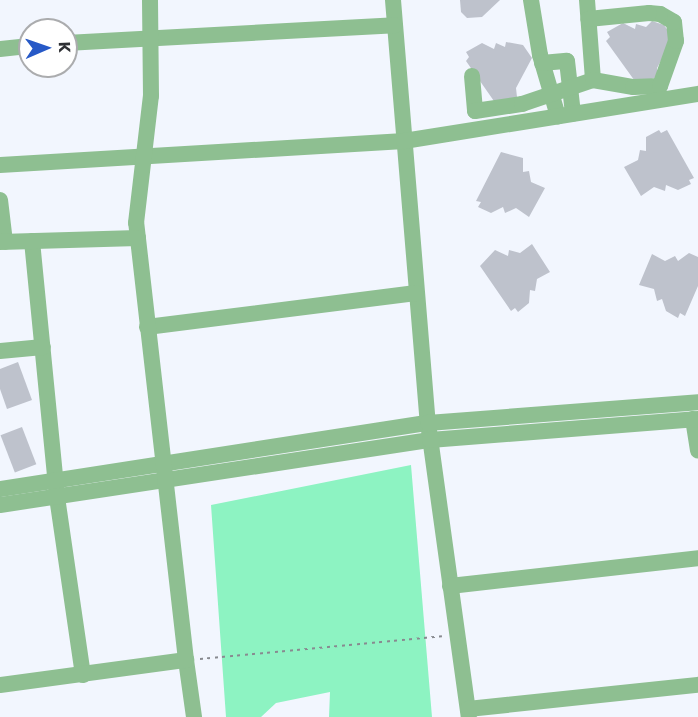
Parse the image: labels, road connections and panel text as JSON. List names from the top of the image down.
{
  "north": "right"
}
